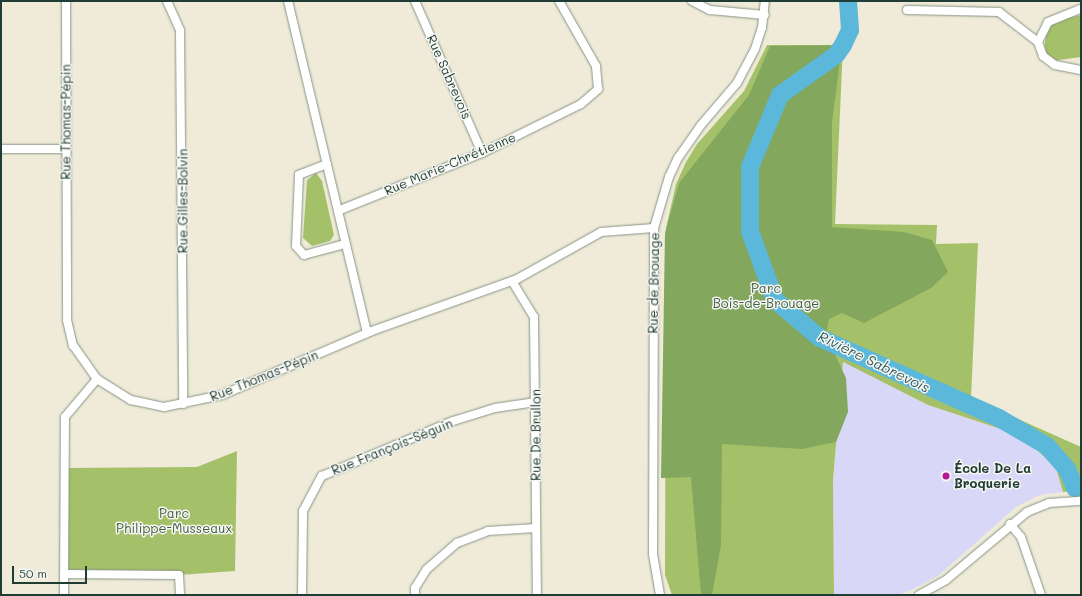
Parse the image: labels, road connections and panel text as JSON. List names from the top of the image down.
{
  "streets": {
    "street": [
      "Rue Sabrevois",
      "Rue Thomas-Pépin",
      "Rue Marie-Chrétienne",
      "Rue Gilles-Bolvin",
      "Rue de Brouage",
      "Rue De Brullon",
      "Rue François-Séguin"
    ]
  },
  "crossings": [
    ["Rue Sabrevois", "Rue Marie-Chrétienne"],
    ["Rue Thomas-Pépin", "Rue Gilles-Bolvin"],
    ["Rue Thomas-Pépin", "Rue de Brouage"],
    ["Rue Thomas-Pépin", "Rue De Brullon"],
    ["Rue De Brullon", "Rue François-Séguin"]
  ],
  "water": ["Rivière Sabrevois"],
  "parks": ["Parc Bois-de-Brouage", "Parc Philippe-Musseaux"],
  "places": ["École De La Broquerie"],
  "scale_bar": "50 m"
}
